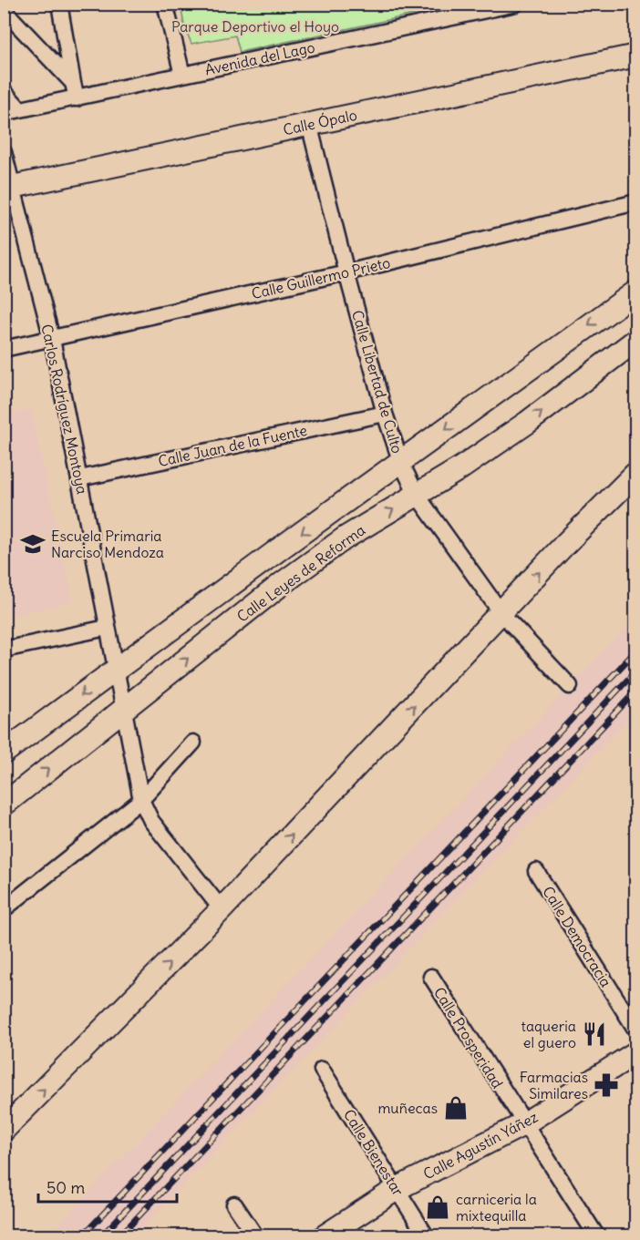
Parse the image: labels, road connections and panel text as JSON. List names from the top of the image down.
{
  "streets": {
    "main road": ["Calle Ópalo", "Calle Leyes de Reforma", "Calle Agustín Yáñez"],
    "street": [
      "Avenida del Lago",
      "Calle Guillermo Prieto",
      "Calle Libertad de Culto",
      "Carlos Rodríguez Montoya",
      "Calle Juan de la Fuente",
      "Calle Democracia",
      "Calle Prosperidad",
      "Calle Bienestar"
    ]
  },
  "crossings": [
    ["Calle Ópalo", "Calle Libertad de Culto"],
    ["Calle Ópalo", "Carlos Rodríguez Montoya"],
    ["Calle Guillermo Prieto", "Calle Libertad de Culto"],
    ["Calle Guillermo Prieto", "Carlos Rodríguez Montoya"],
    ["Calle Libertad de Culto", "Calle Juan de la Fuente"],
    ["Calle Libertad de Culto", "Calle Leyes de Reforma"],
    ["Carlos Rodríguez Montoya", "Calle Juan de la Fuente"],
    ["Carlos Rodríguez Montoya", "Calle Leyes de Reforma"],
    ["Calle Prosperidad", "Calle Agustín Yáñez"],
    ["Calle Agustín Yáñez", "Calle Bienestar"]
  ],
  "parks": ["Parque Deportivo el Hoyo"],
  "places": {
    "school or university": ["Escuela Primaria Narciso Mendoza"],
    "restaurant": ["taqueria el guero"],
    "pharmacy": ["Farmacias Similares"],
    "shop": ["muñecas", "carniceria la mixtequilla"]
  },
  "scale_bar": "50 m"
}
